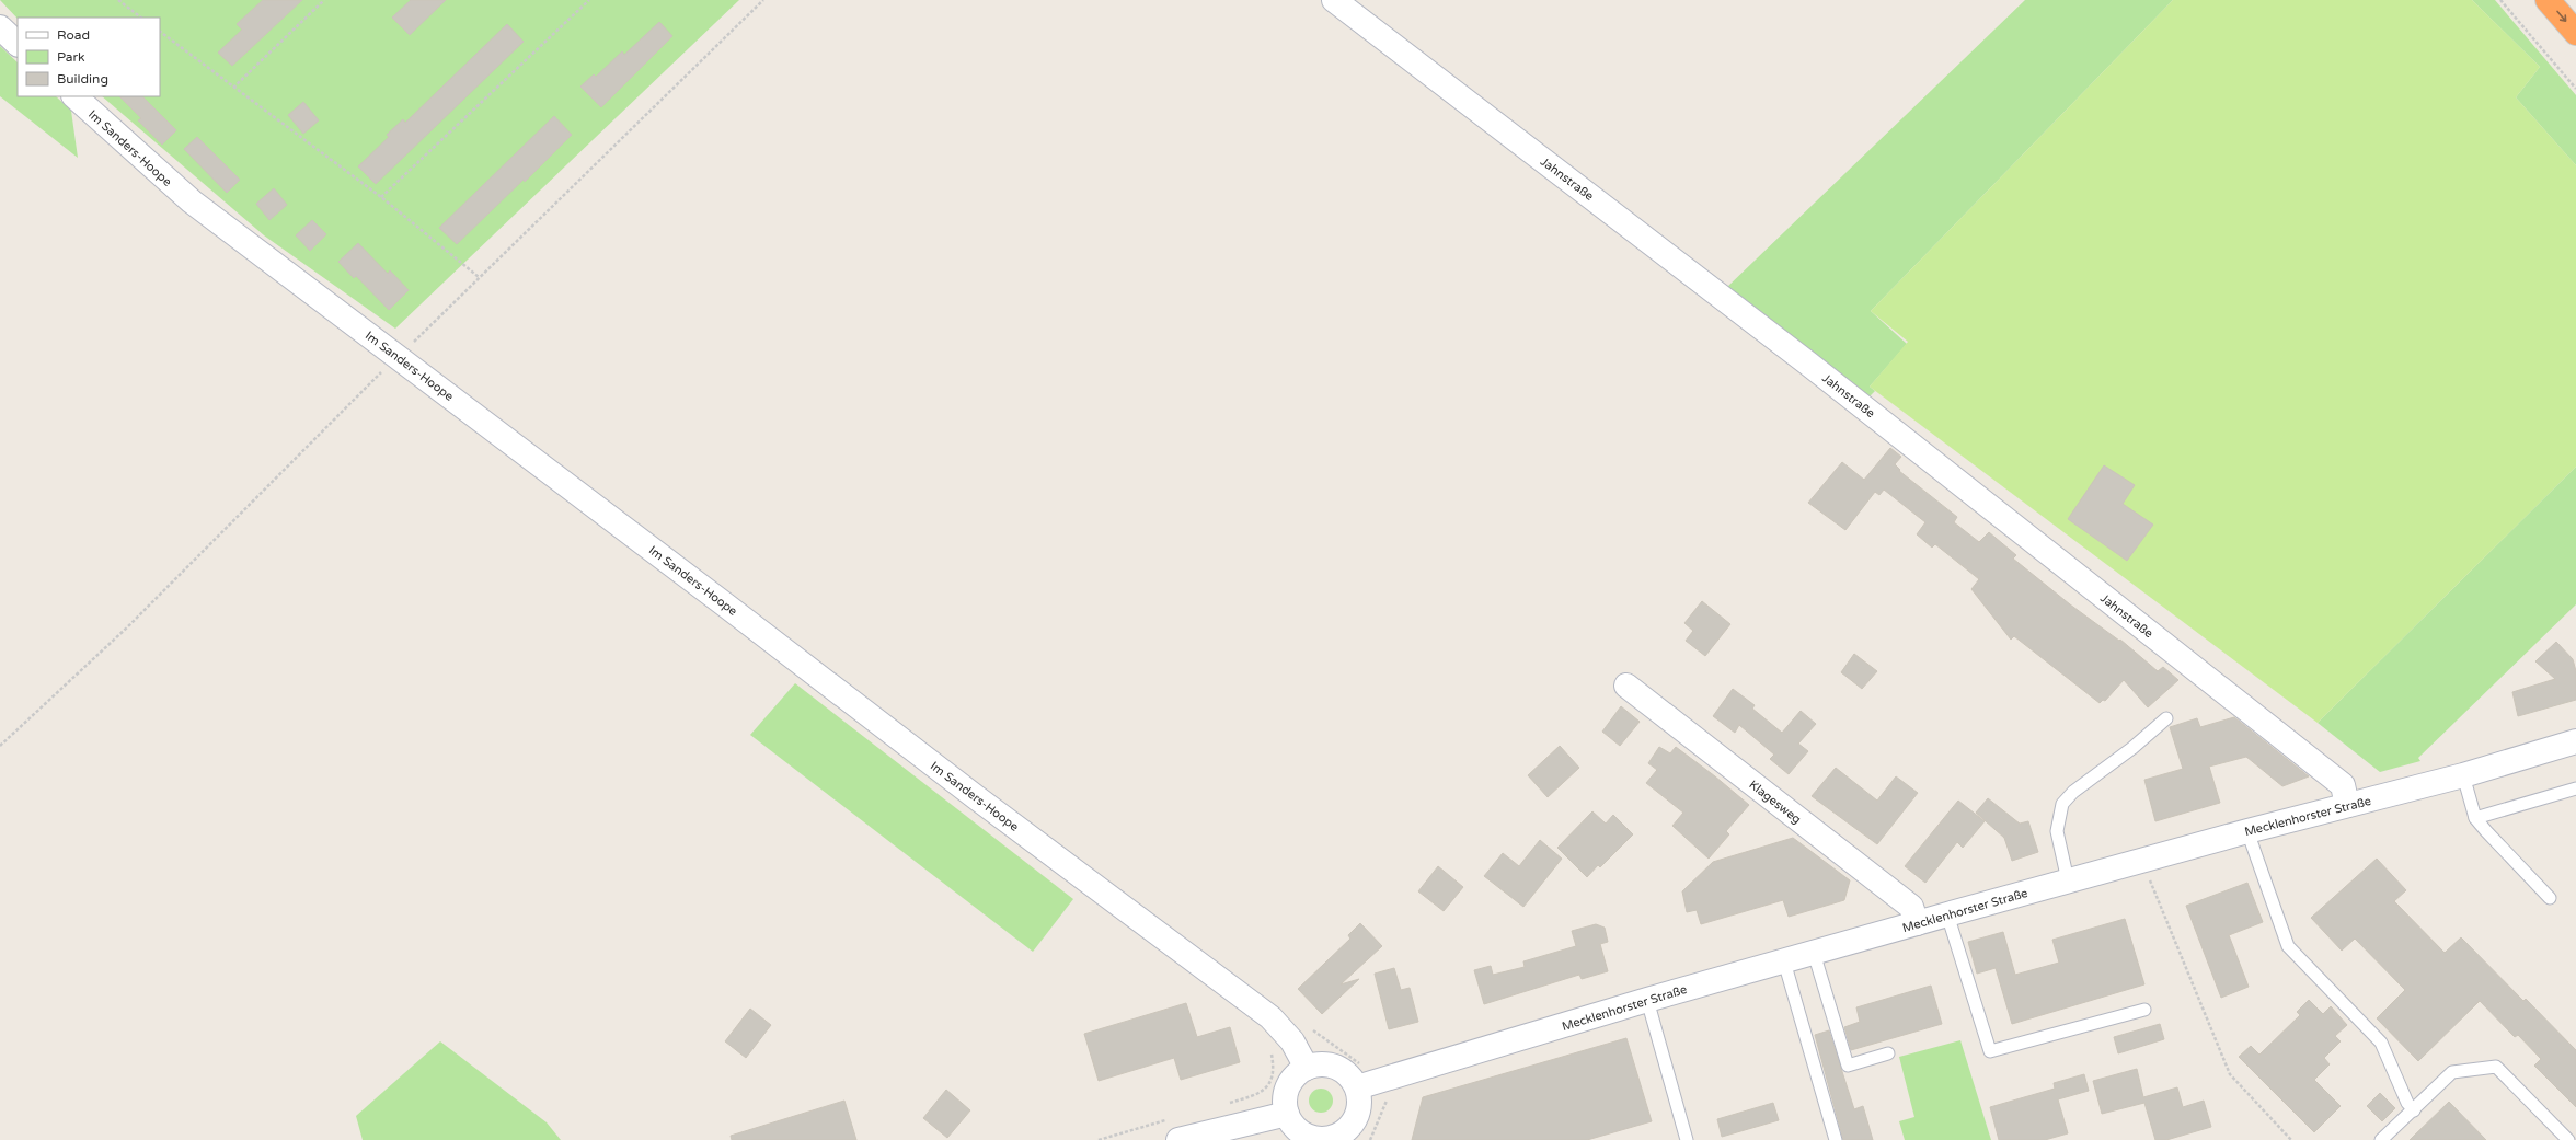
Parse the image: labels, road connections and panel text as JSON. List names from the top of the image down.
{
  "streets": {
    "street": [
      "Im Sanders-Hoope",
      "Jahnstraße",
      "Klagesweg",
      "Mecklenhorster Straße"
    ]
  },
  "crossings": [
    ["Im Sanders-Hoope", "Mecklenhorster Straße"],
    ["Jahnstraße", "Mecklenhorster Straße"],
    ["Klagesweg", "Mecklenhorster Straße"]
  ],
  "legend": ["Road", "Park", "Building"]
}
